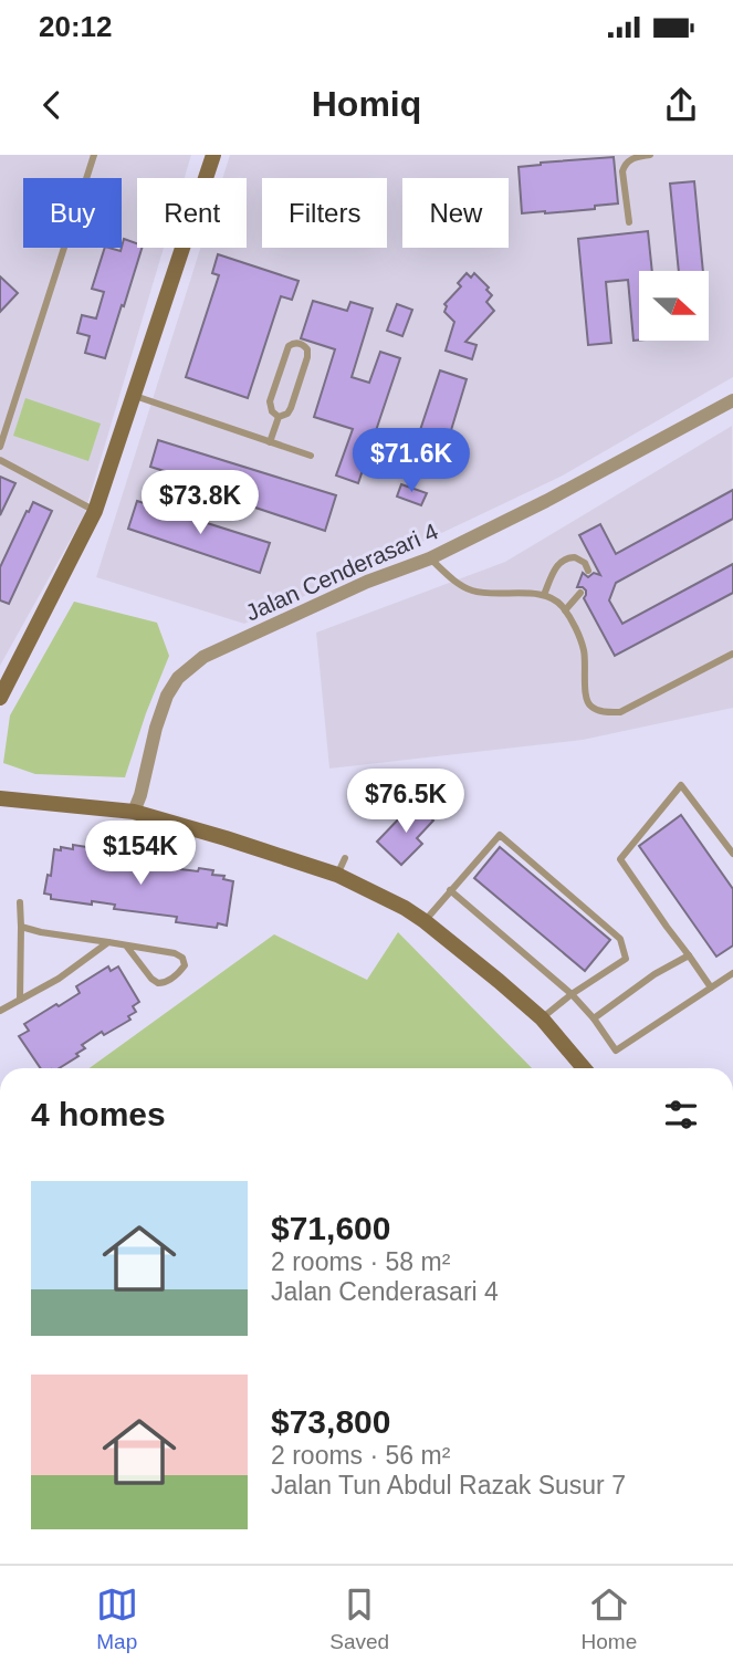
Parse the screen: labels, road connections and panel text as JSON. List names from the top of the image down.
{
  "streets": {
    "street": ["Jalan Cenderasari 4"]
  },
  "north": "right",
  "page": {
    "status": "20:12",
    "header": "Homiq",
    "chip": [
      "Buy",
      "Rent",
      "Filters",
      "New"
    ],
    "price": [
      "$71.6K",
      "$73.8K",
      "$76.5K",
      "$154K"
    ],
    "heading": "4 homes",
    "list": [
      {
        "name": "$71,600",
        "note": "2 rooms · 58 m² · Jalan Cenderasari 4"
      },
      {
        "name": "$73,800",
        "note": "2 rooms · 56 m² · Jalan Tun Abdul Razak Susur 7"
      }
    ],
    "tabs": ["Map", "Saved", "Home"]
  }
}
